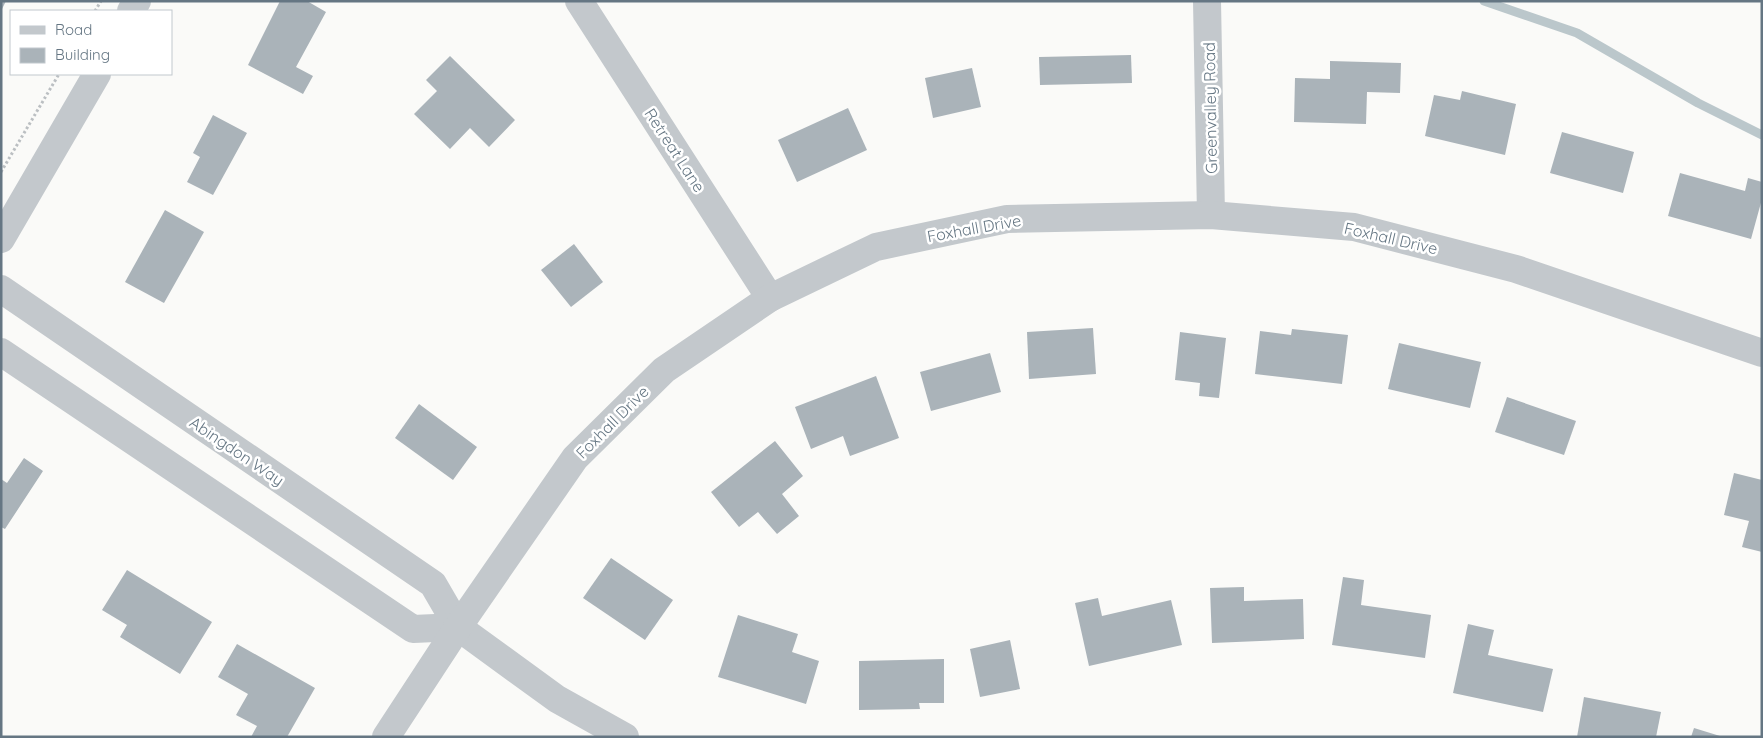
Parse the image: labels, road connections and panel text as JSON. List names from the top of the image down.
{
  "streets": {
    "street": [
      "Greenvalley Road",
      "Retreat Lane",
      "Foxhall Drive",
      "Abingdon Way"
    ]
  },
  "crossings": [
    ["Greenvalley Road", "Foxhall Drive"],
    ["Retreat Lane", "Foxhall Drive"],
    ["Foxhall Drive", "Abingdon Way"]
  ],
  "legend": ["Road", "Building"]
}
